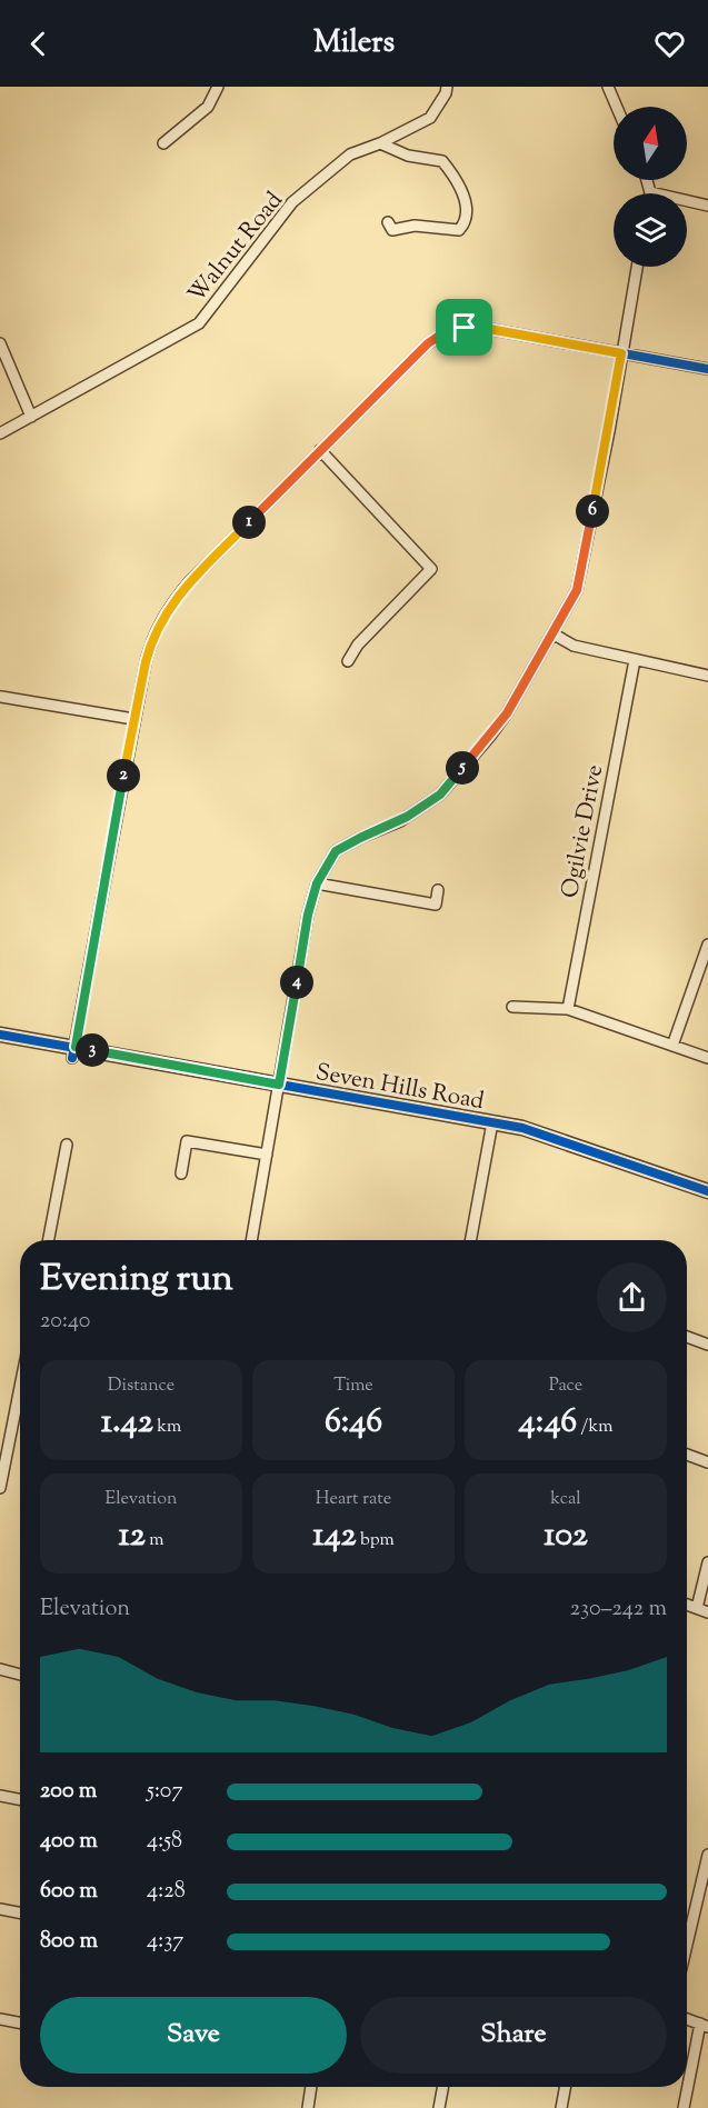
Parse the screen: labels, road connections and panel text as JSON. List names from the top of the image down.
{
  "streets": {
    "street": ["Walnut Road", "Ogilvie Drive", "Seven Hills Road"]
  },
  "north": "top",
  "page": {
    "header": "Milers",
    "pins": [
      "6",
      "1",
      "5",
      "2",
      "4",
      "3"
    ],
    "heading": ["Evening run", "20:40"],
    "stats": [
      ["Distance", "1.42 km"],
      ["Time", "6:46"],
      ["Pace", "4:46 /km"],
      ["Elevation", "12 m"],
      ["Heart rate", "142 bpm"],
      ["kcal", "102"]
    ],
    "chart": ["Elevation", "230–242 m"],
    "list": [
      {
        "name": "200 m",
        "note": "5:07"
      },
      {
        "name": "400 m",
        "note": "4:58"
      },
      {
        "name": "600 m",
        "note": "4:28"
      },
      {
        "name": "800 m",
        "note": "4:37"
      }
    ],
    "buttons": ["Save", "Share"]
  }
}
